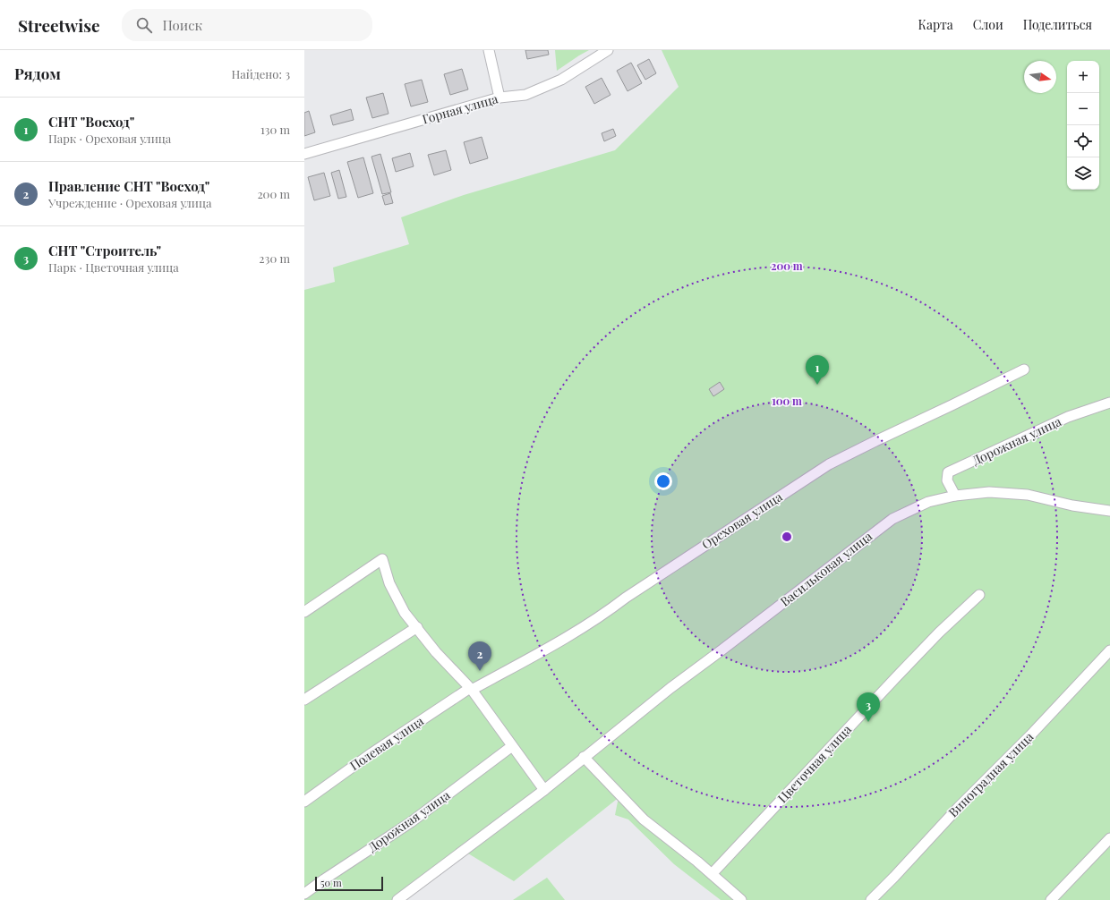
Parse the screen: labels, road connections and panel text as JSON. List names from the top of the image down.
{
  "streets": {
    "street": [
      "Горная улица",
      "Дорожная улица",
      "Ореховая улица",
      "Васильковая улица",
      "Полевая улица",
      "Цветочная улица",
      "Виноградная улица"
    ]
  },
  "crossings": [
    ["Дорожная улица", "Васильковая улица"],
    ["Ореховая улица", "Полевая улица"]
  ],
  "scale_bar": "50 m",
  "north": "right",
  "page": {
    "header": "Streetwise",
    "search": "Поиск",
    "nav": ["Карта", "Слои", "Поделиться"],
    "heading": ["Рядом", "Найдено: 3"],
    "map_buttons": ["+", "−"],
    "list": [
      {
        "mark": "1",
        "name": "СНТ \"Восход\"",
        "note": "Парк · Ореховая улица",
        "value": "130 m"
      },
      {
        "mark": "2",
        "name": "Правление СНТ \"Восход\"",
        "note": "Учреждение · Ореховая улица",
        "value": "200 m"
      },
      {
        "mark": "3",
        "name": "СНТ \"Строитель\"",
        "note": "Парк · Цветочная улица",
        "value": "230 m"
      }
    ],
    "pins": ["1", "2", "3"],
    "scale": "50 m"
  },
  "rings": ["200 m", "100 m"]
}
